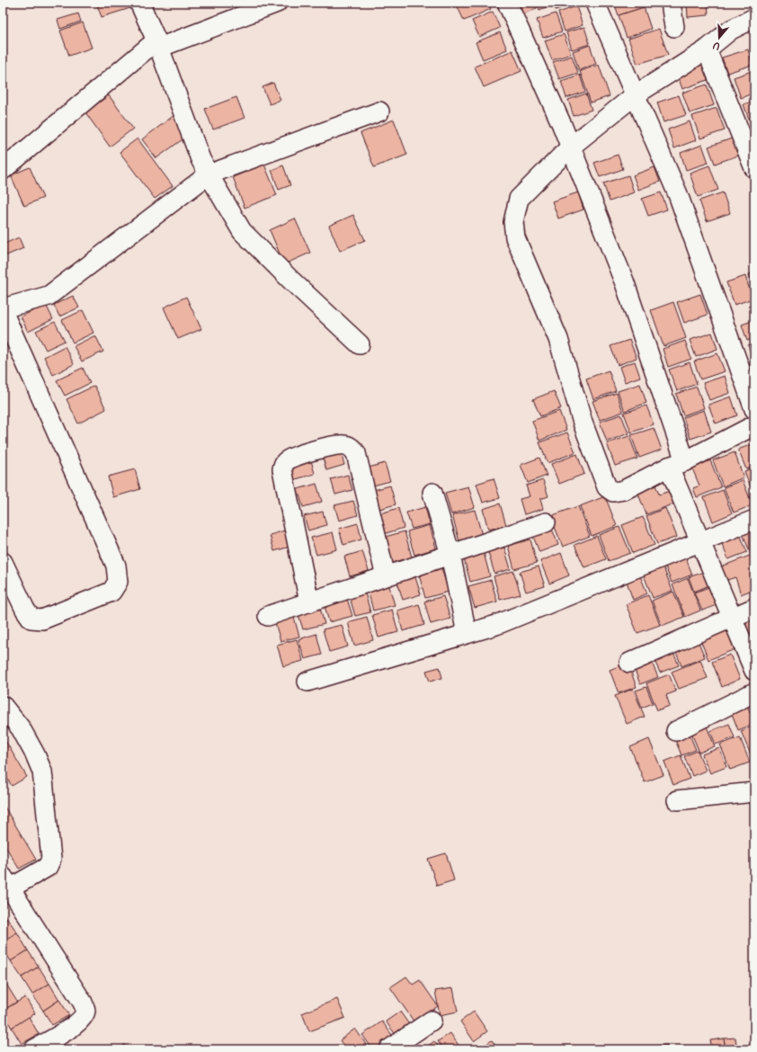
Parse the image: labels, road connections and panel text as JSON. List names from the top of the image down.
{
  "north": "bottom"
}
